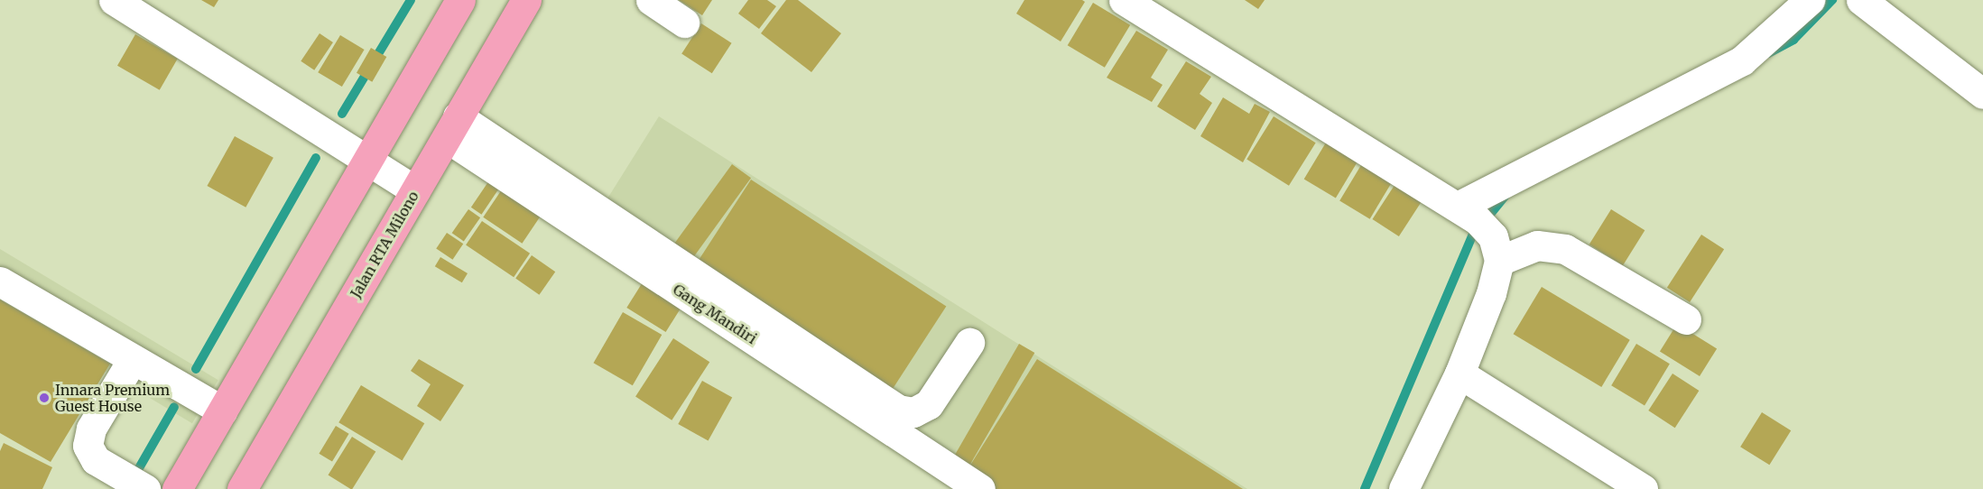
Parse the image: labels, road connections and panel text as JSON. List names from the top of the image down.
{
  "streets": {
    "highway": ["Jalan RTA Milono"],
    "street": ["Gang Mandiri"]
  },
  "crossings": [
    ["Jalan RTA Milono", "Gang Mandiri"]
  ],
  "places": ["Innara Premium Guest House"]
}
